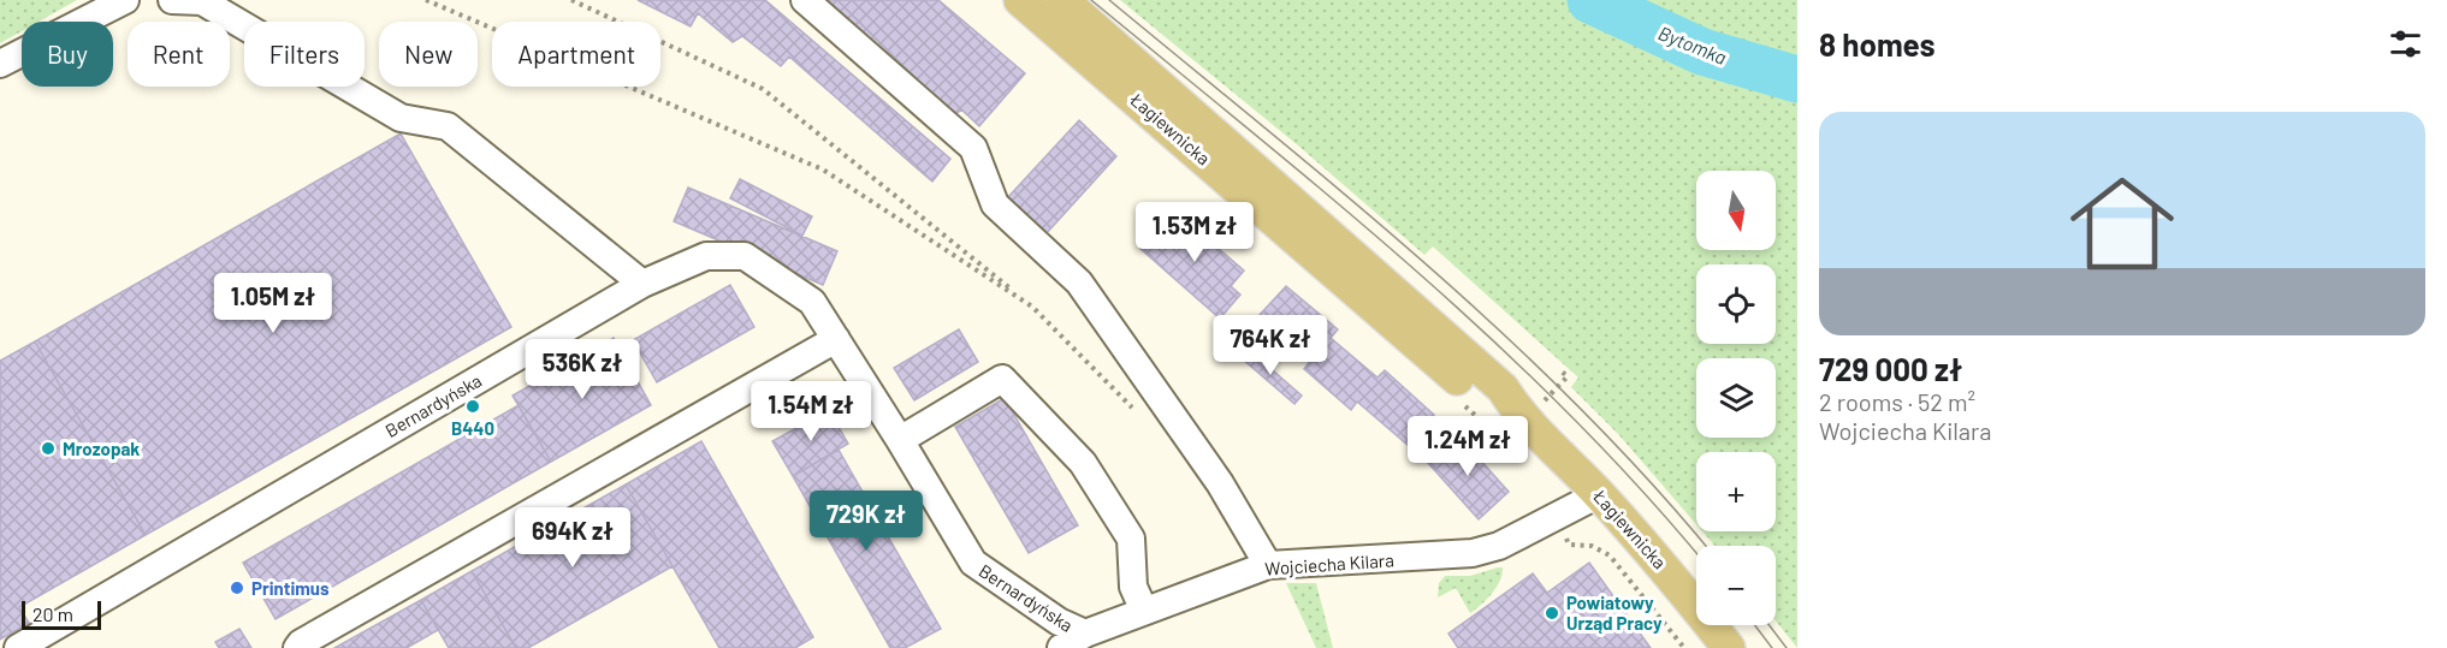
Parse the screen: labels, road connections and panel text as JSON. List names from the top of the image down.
{
  "streets": {
    "main road": ["Łagiewnicka"],
    "street": ["Bernardyńska", "Wojciecha Kilara"]
  },
  "crossings": [
    ["Łagiewnicka", "Wojciecha Kilara"],
    ["Bernardyńska", "Wojciecha Kilara"]
  ],
  "water": ["Bytomka"],
  "places": [
    "B440",
    "Mrozopak",
    "Printimus",
    "Powiatowy Urząd Pracy"
  ],
  "scale_bar": "20 m",
  "north": "bottom",
  "page": {
    "heading": "8 homes",
    "chip": [
      "Buy",
      "Rent",
      "Filters",
      "New",
      "Apartment"
    ],
    "list": [
      {
        "name": "729 000 zł",
        "note": "2 rooms · 52 m² · Wojciecha Kilara"
      }
    ],
    "map_buttons": ["+", "−"],
    "price": [
      "1.53M zł",
      "1.05M zł",
      "764K zł",
      "536K zł",
      "1.54M zł",
      "1.24M zł",
      "729K zł",
      "694K zł"
    ],
    "scale": "20 m"
  }
}
